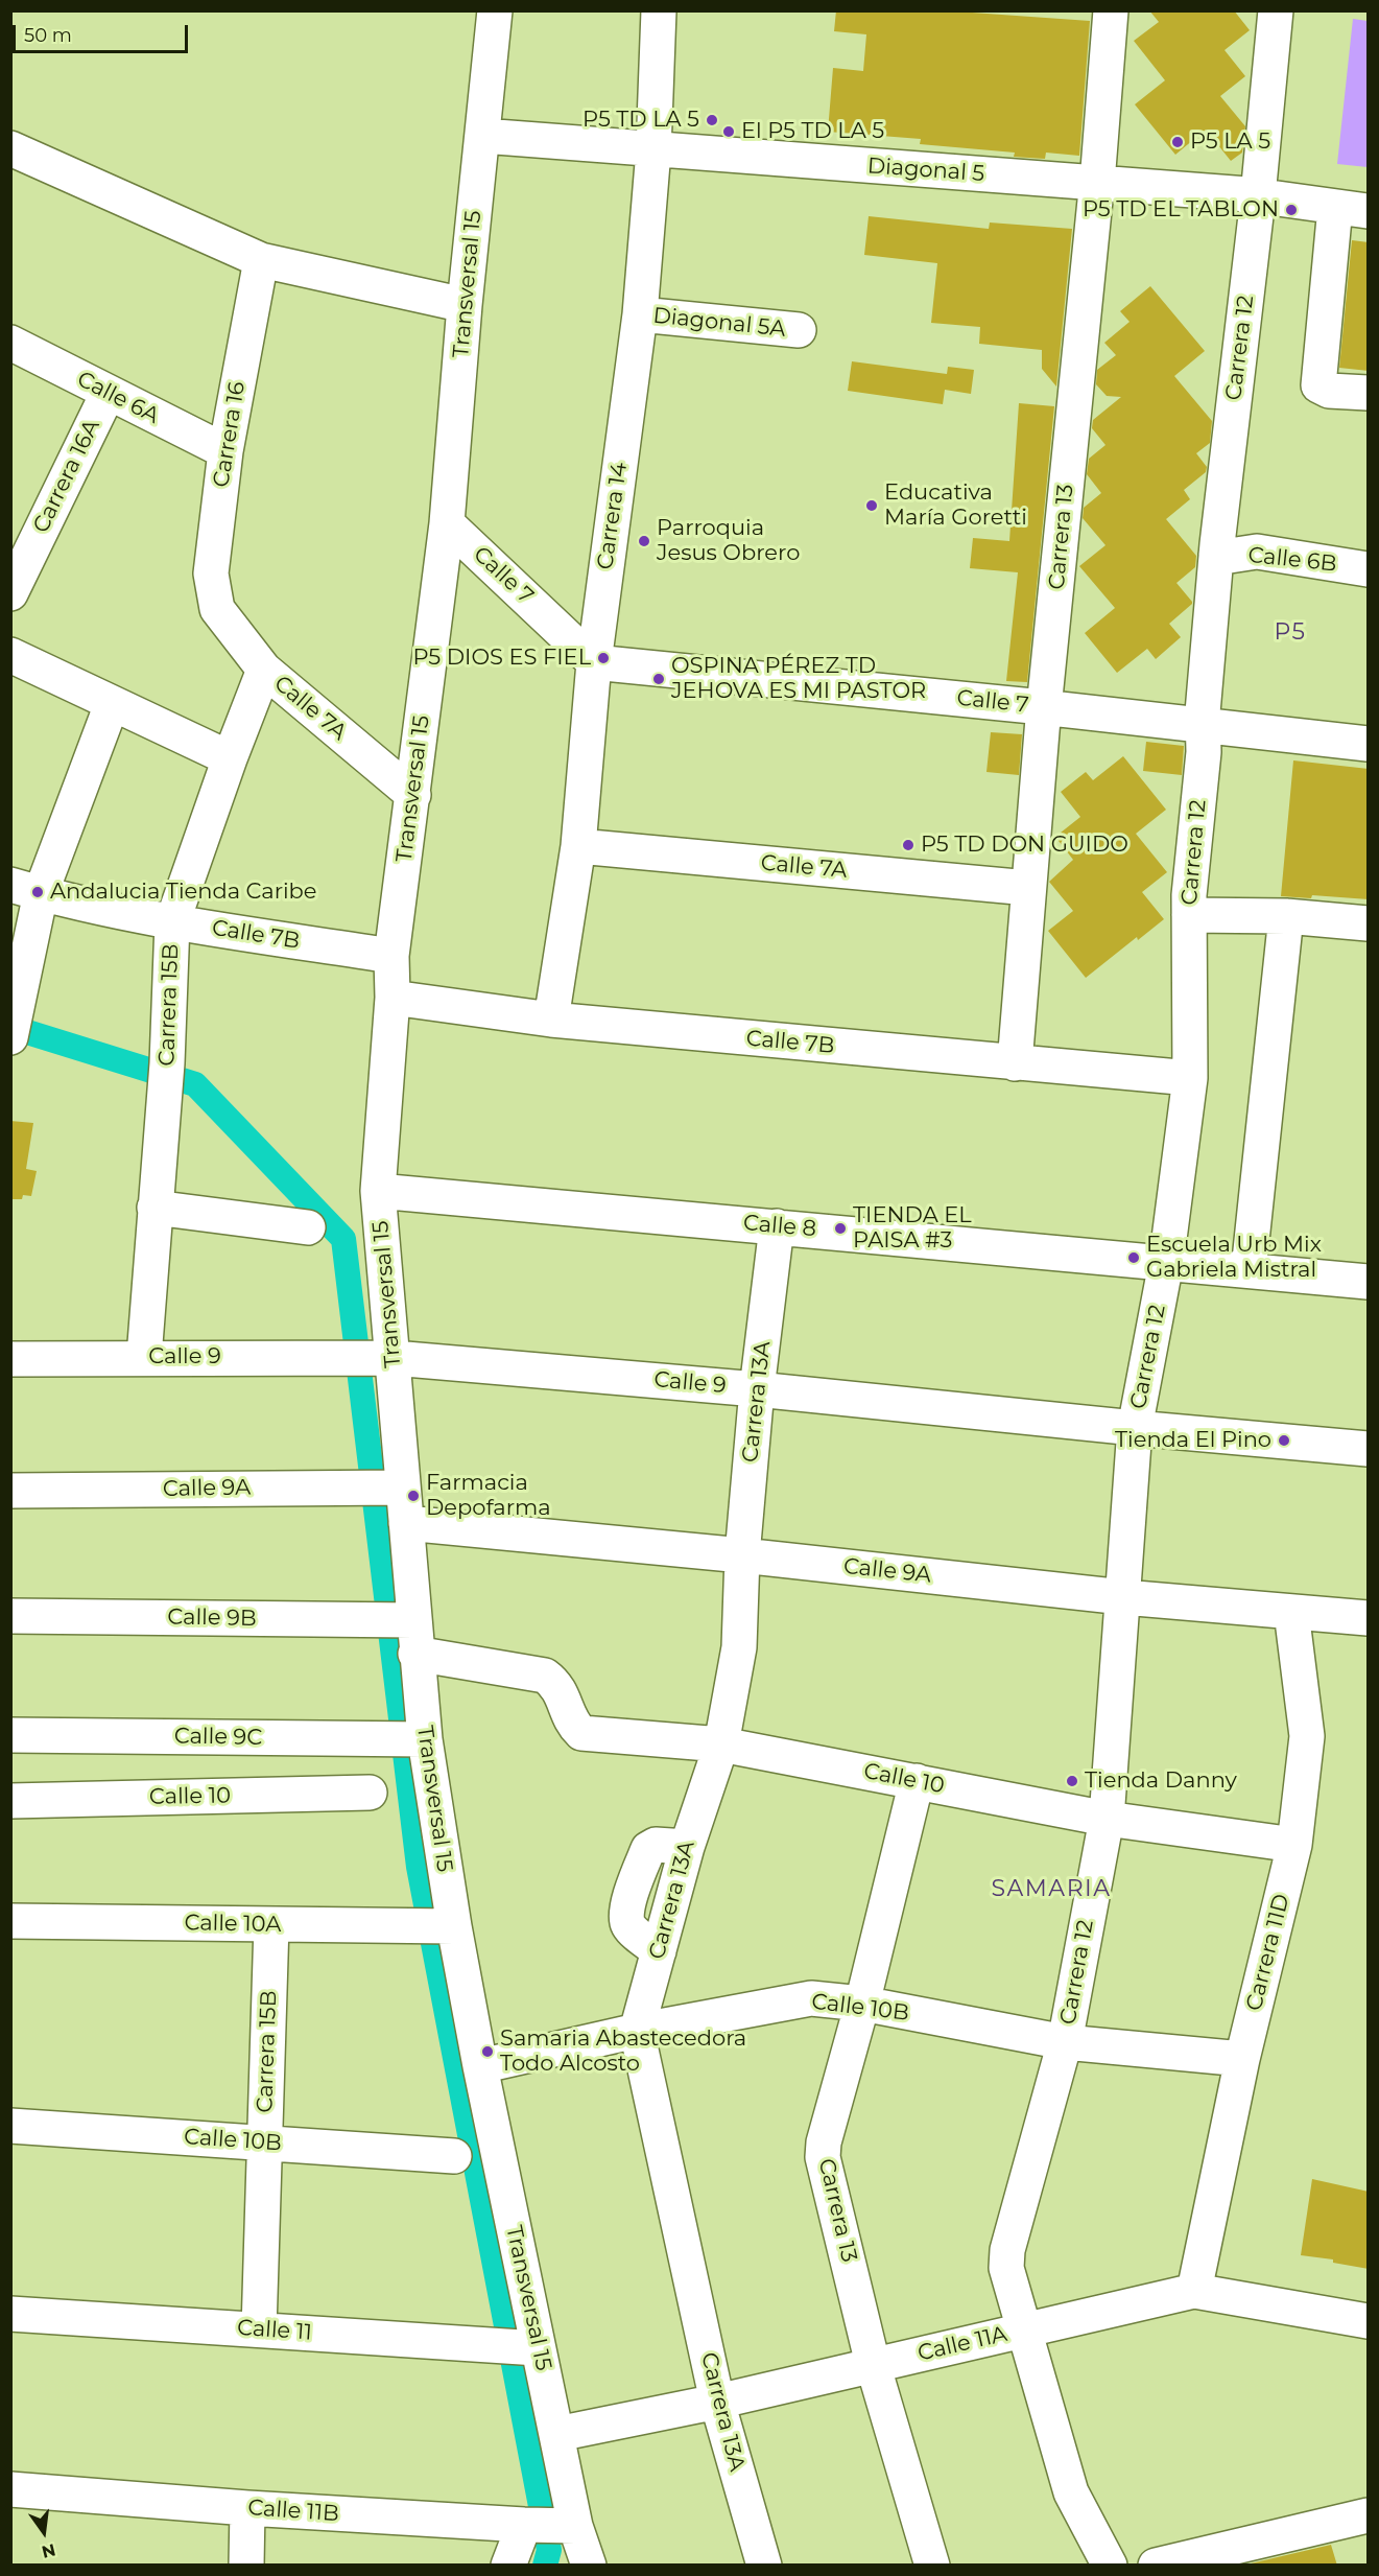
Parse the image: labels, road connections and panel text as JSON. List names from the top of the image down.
{
  "streets": {
    "street": [
      "Diagonal 5",
      "Transversal 15",
      "Diagonal 5A",
      "Carrera 12",
      "Calle 6A",
      "Carrera 16",
      "Carrera 16A",
      "Carrera 14",
      "Carrera 13",
      "Calle 6B",
      "Calle 7",
      "Calle 7A",
      "Calle 7B",
      "Carrera 15B",
      "Calle 8",
      "Calle 9",
      "Carrera 13A",
      "Calle 9A",
      "Calle 9B",
      "Calle 9C",
      "Calle 10",
      "Calle 10A",
      "Carrera 11D",
      "Calle 10B",
      "Calle 11",
      "Calle 11A",
      "Calle 11B"
    ]
  },
  "crossings": [
    ["Diagonal 5", "Transversal 15"],
    ["Diagonal 5", "Carrera 12"],
    ["Diagonal 5", "Carrera 14"],
    ["Diagonal 5", "Carrera 13"],
    ["Transversal 15", "Calle 7"],
    ["Transversal 15", "Calle 7A"],
    ["Transversal 15", "Calle 7B"],
    ["Transversal 15", "Calle 8"],
    ["Transversal 15", "Calle 9"],
    ["Transversal 15", "Calle 9A"],
    ["Transversal 15", "Calle 9B"],
    ["Transversal 15", "Calle 9C"],
    ["Transversal 15", "Calle 10A"],
    ["Transversal 15", "Calle 10B"],
    ["Transversal 15", "Calle 11"],
    ["Transversal 15", "Calle 11A"],
    ["Transversal 15", "Calle 11B"],
    ["Diagonal 5A", "Carrera 14"],
    ["Carrera 12", "Calle 6B"],
    ["Carrera 12", "Calle 7"],
    ["Carrera 12", "Calle 7B"],
    ["Carrera 12", "Calle 8"],
    ["Carrera 12", "Calle 9"],
    ["Carrera 12", "Calle 9A"],
    ["Carrera 12", "Calle 10"],
    ["Carrera 12", "Calle 10B"],
    ["Carrera 12", "Calle 11A"],
    ["Calle 6A", "Carrera 16"],
    ["Calle 6A", "Carrera 16A"],
    ["Carrera 16", "Calle 7A"],
    ["Carrera 14", "Calle 7"],
    ["Carrera 14", "Calle 7A"],
    ["Carrera 14", "Calle 7B"],
    ["Carrera 13", "Calle 7"],
    ["Carrera 13", "Calle 7A"],
    ["Carrera 13", "Calle 7B"],
    ["Carrera 13", "Calle 10"],
    ["Carrera 13", "Calle 10B"],
    ["Carrera 13", "Calle 11A"],
    ["Calle 7A", "Carrera 15B"],
    ["Calle 7B", "Carrera 15B"],
    ["Carrera 15B", "Calle 9"],
    ["Carrera 15B", "Calle 10A"],
    ["Carrera 15B", "Calle 10B"],
    ["Carrera 15B", "Calle 11"],
    ["Calle 8", "Carrera 13A"],
    ["Calle 9", "Carrera 13A"],
    ["Carrera 13A", "Calle 9A"],
    ["Carrera 13A", "Calle 10"],
    ["Carrera 13A", "Calle 10B"],
    ["Carrera 13A", "Calle 11A"],
    ["Calle 9A", "Carrera 11D"],
    ["Calle 9B", "Calle 10"],
    ["Calle 10", "Carrera 11D"],
    ["Carrera 11D", "Calle 10B"],
    ["Carrera 11D", "Calle 11A"]
  ],
  "districts": ["P5", "SAMARIA"],
  "places": [
    "P5 TD LA 5",
    "El P5 TD LA 5",
    "P5 LA 5",
    "P5 TD EL TABLON",
    "Educativa María Goretti",
    "Parroquia Jesus Obrero",
    "P5 DIOS ES FIEL",
    "OSPINA PÉREZ TD JEHOVA ES MI PASTOR",
    "P5 TD DON GUIDO",
    "Andalucia Tienda Caribe",
    "TIENDA EL PAISA #3",
    "Escuela Urb Mix Gabriela Mistral",
    "Tienda El Pino",
    "Farmacia Depofarma",
    "Tienda Danny",
    "Samaria Abastecedora Todo Alcosto"
  ],
  "scale_bar": "50 m",
  "north": "bottom"
}
